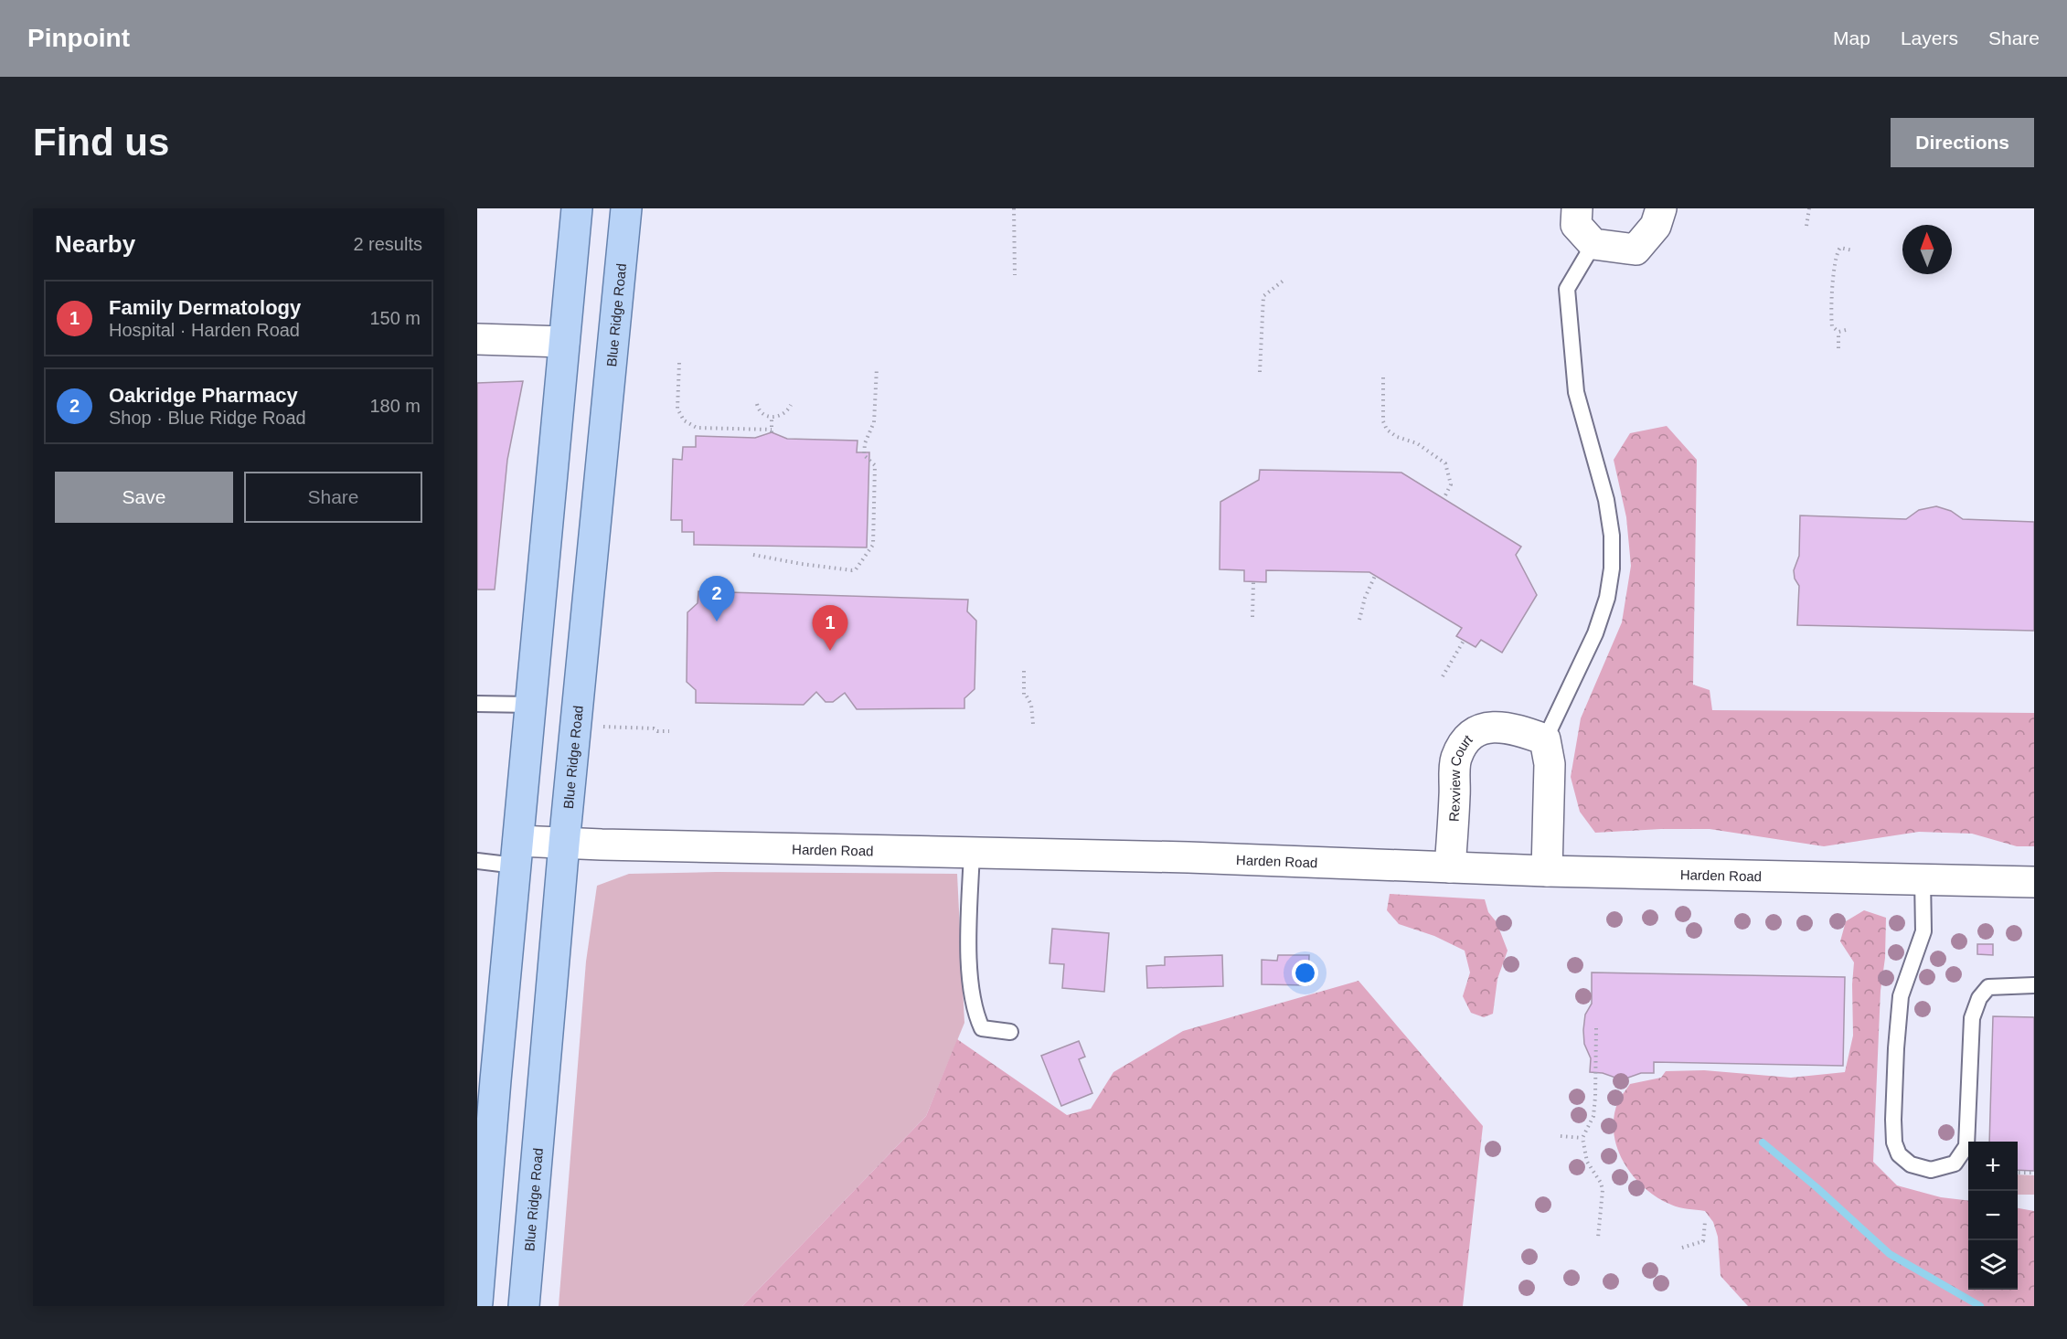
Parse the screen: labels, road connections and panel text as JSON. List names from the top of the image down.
{
  "streets": {
    "main road": ["Blue Ridge Road"],
    "street": ["Rexview Court", "Harden Road"]
  },
  "crossings": [
    ["Blue Ridge Road", "Harden Road"],
    ["Rexview Court", "Harden Road"]
  ],
  "north": "top",
  "page": {
    "header": "Pinpoint",
    "nav": ["Map", "Layers", "Share"],
    "buttons": [
      "Directions",
      ["Save", "Share"]
    ],
    "title": "Find us",
    "heading": ["Nearby", "2 results"],
    "list": [
      {
        "mark": "1",
        "name": "Family Dermatology",
        "note": "Hospital · Harden Road",
        "value": "150 m"
      },
      {
        "mark": "2",
        "name": "Oakridge Pharmacy",
        "note": "Shop · Blue Ridge Road",
        "value": "180 m"
      }
    ],
    "pins": ["2", "1"],
    "map_buttons": ["+", "−"]
  }
}
